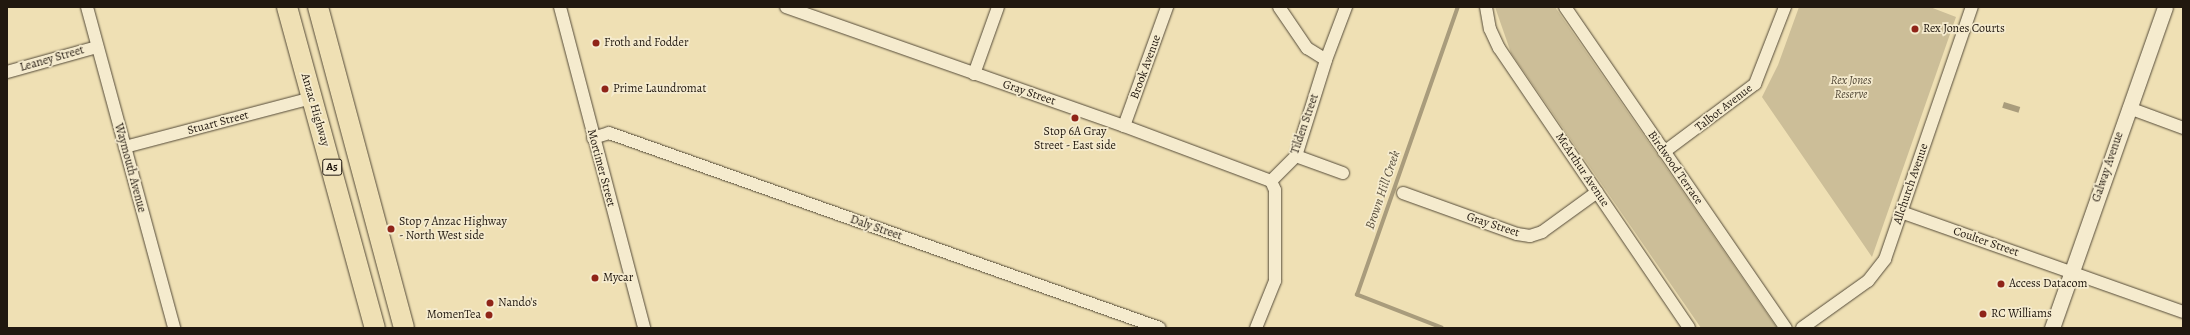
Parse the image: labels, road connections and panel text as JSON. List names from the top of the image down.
{
  "streets": {
    "highway": ["Anzac Highway", "A5"],
    "street": [
      "Leaney Street",
      "Brook Avenue",
      "Gray Street",
      "Talbot Avenue",
      "Stuart Street",
      "Tilden Street",
      "Galway Avenue",
      "Waymouth Avenue",
      "Mortimer Street",
      "Birdwood Terrace",
      "McArthur Avenue",
      "Allchurch Avenue",
      "Daly Street",
      "Coulter Street"
    ]
  },
  "crossings": [
    ["Leaney Street", "Waymouth Avenue"],
    ["Brook Avenue", "Gray Street"],
    ["Gray Street", "Tilden Street"],
    ["Gray Street", "McArthur Avenue"],
    ["Talbot Avenue", "Birdwood Terrace"],
    ["Anzac Highway", "Stuart Street"],
    ["Stuart Street", "Waymouth Avenue"],
    ["Galway Avenue", "Coulter Street"],
    ["Mortimer Street", "Daly Street"],
    ["Allchurch Avenue", "Coulter Street"]
  ],
  "water": ["Brown Hill Creek"],
  "parks": ["Rex Jones Reserve"],
  "places": [
    "Rex Jones Courts",
    "Froth and Fodder",
    "Prime Laundromat",
    "Stop 6A Gray Street - East side",
    "Stop 7 Anzac Highway - North West side",
    "Mycar",
    "Access Datacom",
    "Nando's",
    "RC Williams",
    "MomenTea"
  ]
}
